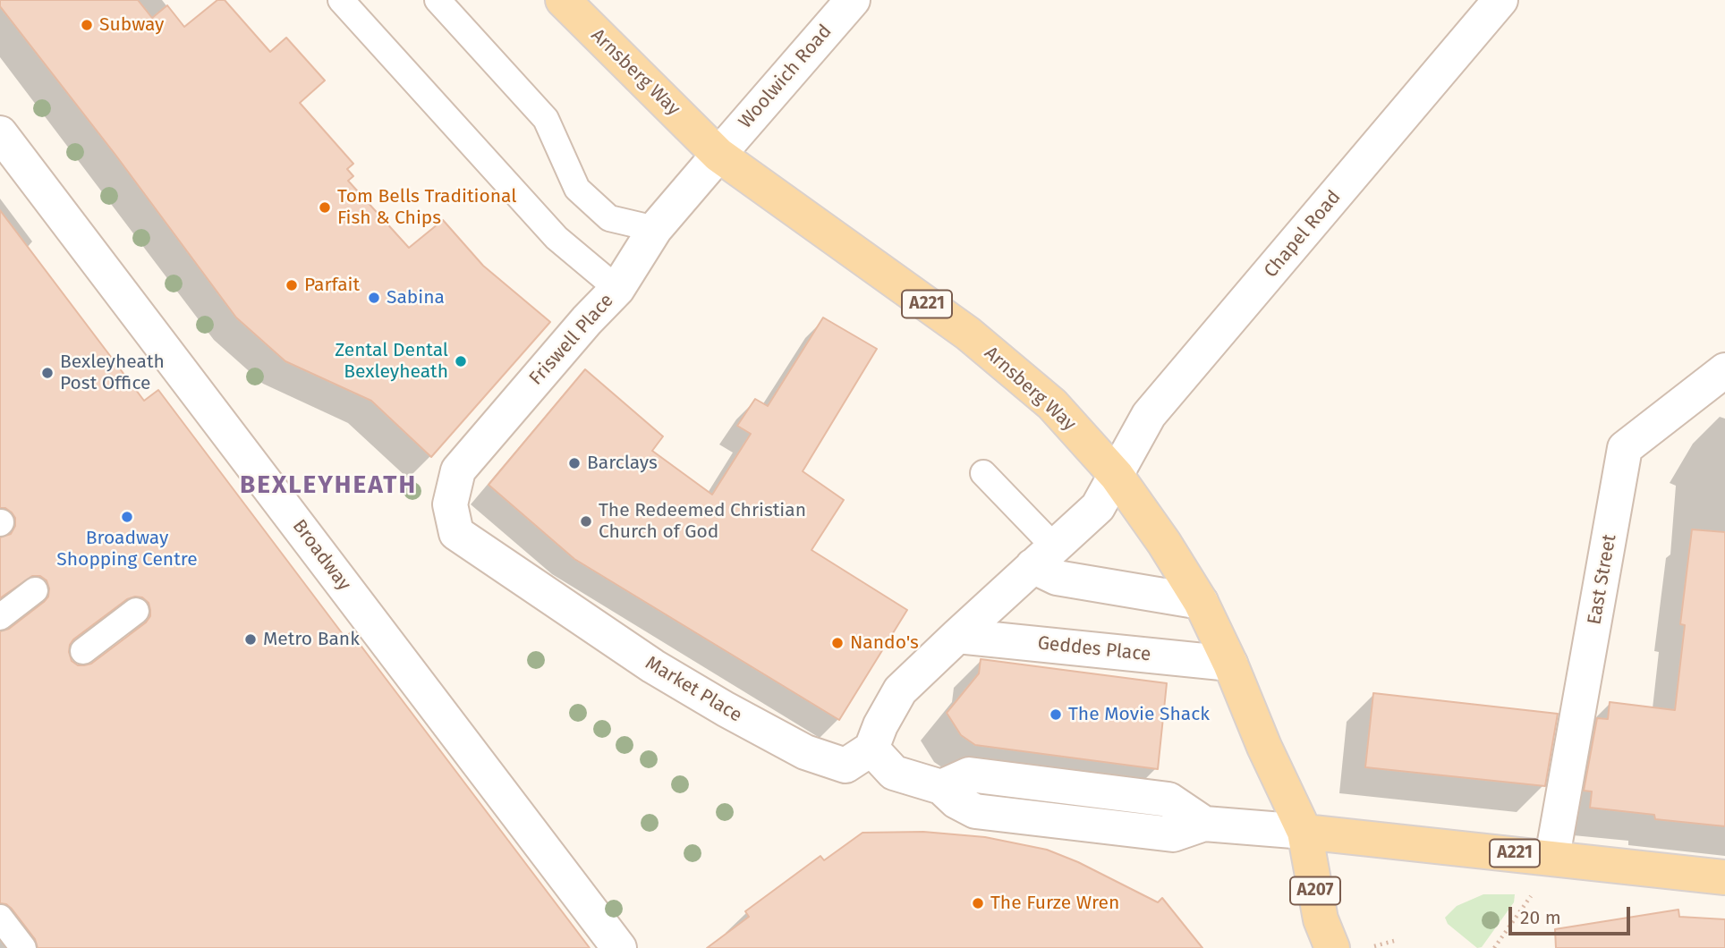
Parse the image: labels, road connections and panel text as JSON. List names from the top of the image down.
{
  "streets": {
    "main road": ["Arnsberg Way", "A221", "A207"],
    "street": [
      "Woolwich Road",
      "Chapel Road",
      "Friswell Place",
      "Broadway",
      "East Street",
      "Geddes Place",
      "Market Place"
    ]
  },
  "crossings": [
    ["Arnsberg Way", "Woolwich Road"],
    ["Arnsberg Way", "Chapel Road"],
    ["Arnsberg Way", "A221"],
    ["Arnsberg Way", "Friswell Place"],
    ["Arnsberg Way", "Geddes Place"],
    ["Woolwich Road", "Friswell Place"],
    ["A221", "East Street"],
    ["Friswell Place", "Market Place"]
  ],
  "districts": ["BEXLEYHEATH"],
  "places": [
    "Subway",
    "Tom Bells Traditional Fish & Chips",
    "Parfait",
    "Sabina",
    "Zental Dental Bexleyheath",
    "Bexleyheath Post Office",
    "Barclays",
    "Broadway Shopping Centre",
    "The Redeemed Christian Church of God",
    "Metro Bank",
    "Nando's",
    "The Movie Shack",
    "The Furze Wren"
  ],
  "scale_bar": "20 m"
}
